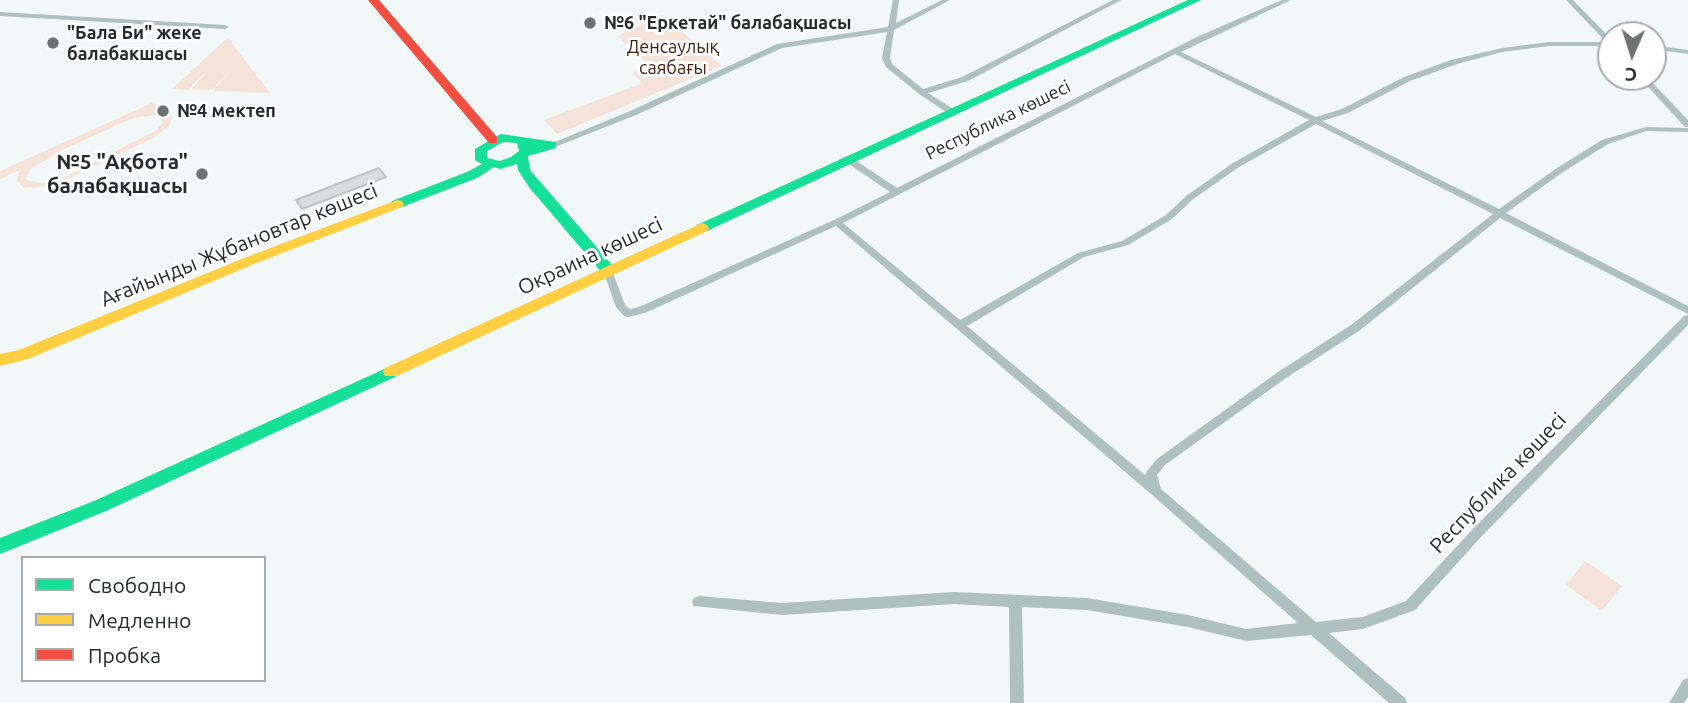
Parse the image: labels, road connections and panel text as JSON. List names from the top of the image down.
{
  "streets": {
    "main road": ["Ағайынды Жұбановтар көшесі", "Окраина көшесі"],
    "street": ["Республика көшесі"]
  },
  "crossings": [
    ["Республика көшесі", "Окраина көшесі"]
  ],
  "parks": ["Денсаулық саябағы"],
  "places": [
    "№6 \"Еркетай\" балабақшасы",
    "\"Бала Би\" жеке балабакшасы",
    "№4 мектеп",
    "№5 \"Ақбота\" балабақшасы"
  ],
  "legend": ["Свободно", "Медленно", "Пробка"],
  "north": "bottom"
}
